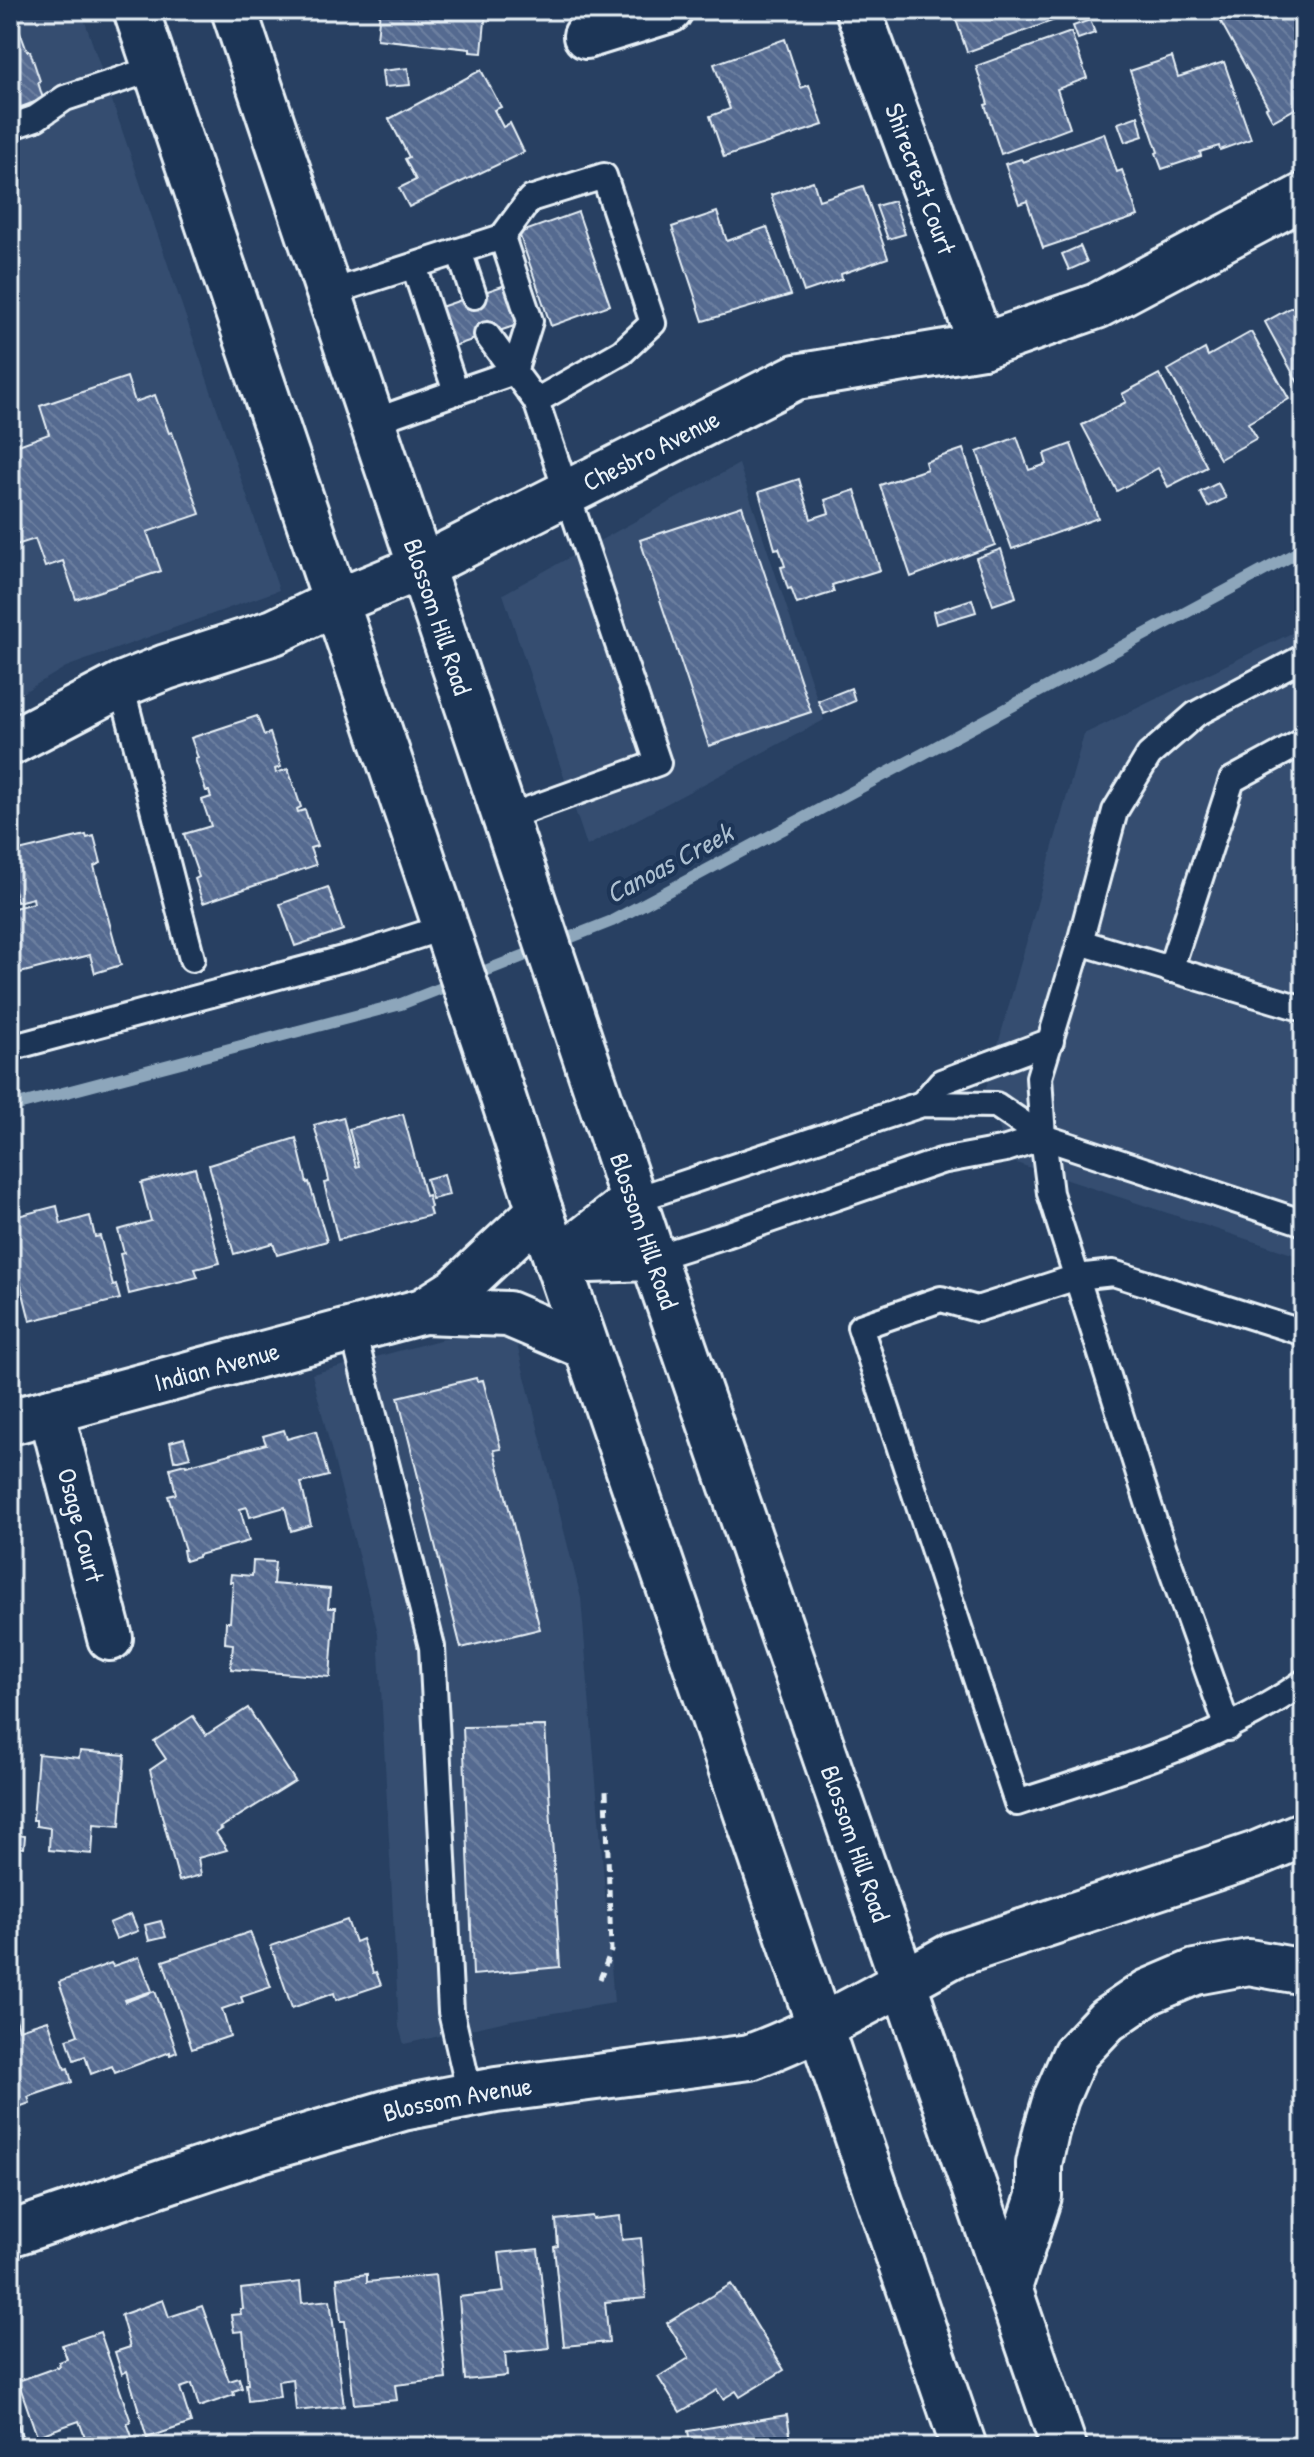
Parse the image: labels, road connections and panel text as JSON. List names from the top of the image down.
{
  "streets": {
    "main road": [
      "Shirecrest Court",
      "Chesbro Avenue",
      "Blossom Hill Road",
      "Indian Avenue",
      "Osage Court",
      "Blossom Avenue"
    ]
  },
  "crossings": [
    ["Shirecrest Court", "Chesbro Avenue"],
    ["Chesbro Avenue", "Blossom Hill Road"],
    ["Blossom Hill Road", "Blossom Avenue"],
    ["Indian Avenue", "Osage Court"]
  ],
  "water": ["Canoas Creek"]
}
